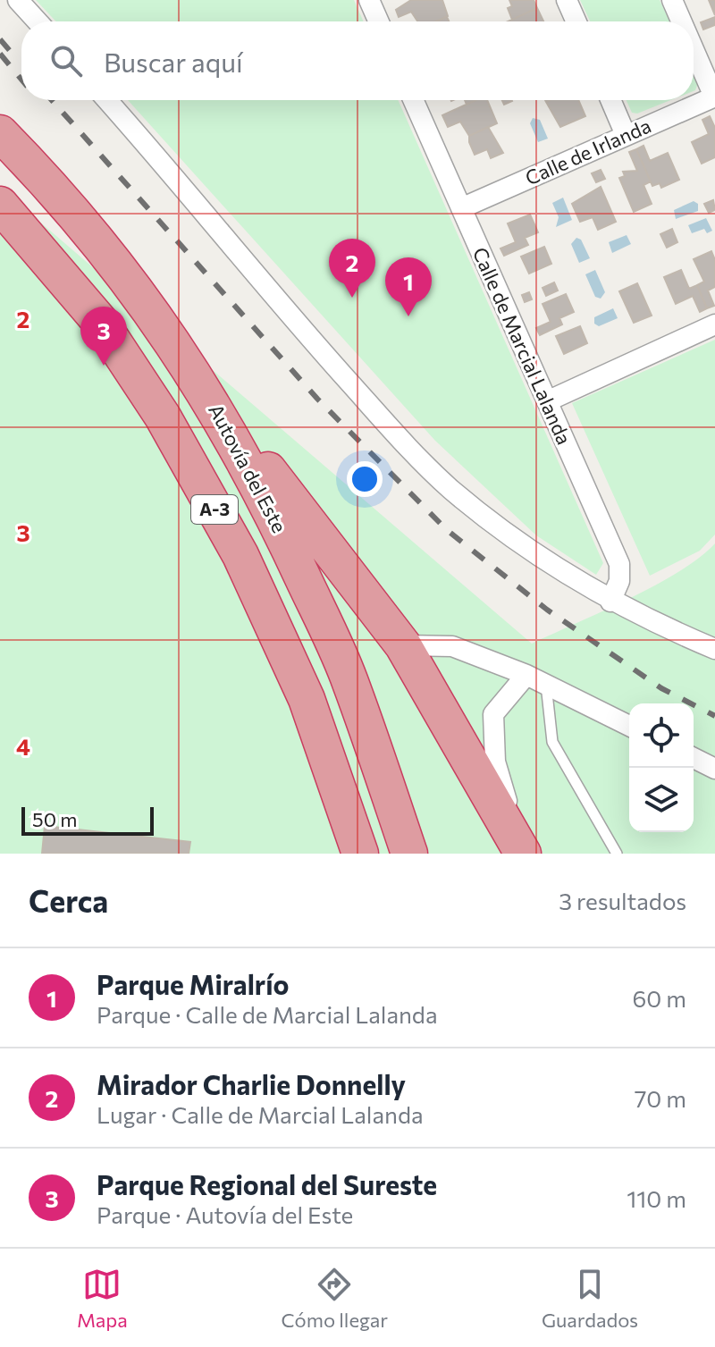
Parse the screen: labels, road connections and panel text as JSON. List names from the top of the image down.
{
  "streets": {
    "highway": ["Autovía del Este", "A-3"],
    "street": ["Calle de Irlanda", "Calle de Marcial Lalanda"]
  },
  "crossings": [
    ["Calle de Irlanda", "Calle de Marcial Lalanda"]
  ],
  "scale_bar": "50 m",
  "page": {
    "search": "Buscar aquí",
    "pins": ["2", "1", "3"],
    "scale": "50 m",
    "heading": ["Cerca", "3 resultados"],
    "list": [
      {
        "mark": "1",
        "name": "Parque Miralrío",
        "note": "Parque · Calle de Marcial Lalanda",
        "value": "60 m"
      },
      {
        "mark": "2",
        "name": "Mirador Charlie Donnelly",
        "note": "Lugar · Calle de Marcial Lalanda",
        "value": "70 m"
      },
      {
        "mark": "3",
        "name": "Parque Regional del Sureste",
        "note": "Parque · Autovía del Este",
        "value": "110 m"
      }
    ],
    "nav": ["Mapa", "Cómo llegar", "Guardados"]
  },
  "grid": {
    "rows": ["2", "3", "4"]
  }
}
